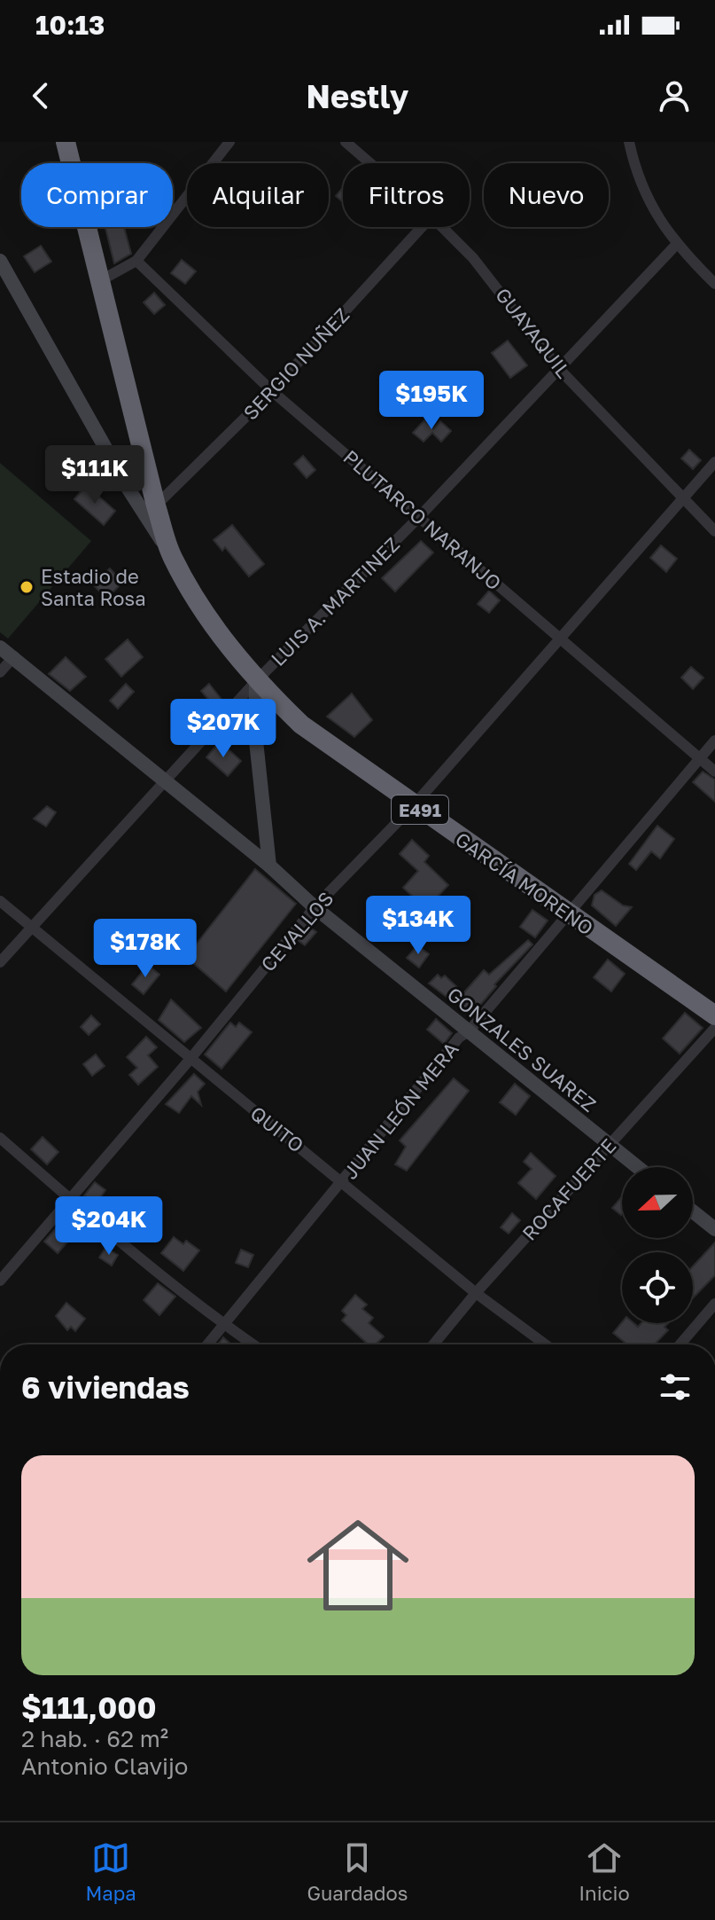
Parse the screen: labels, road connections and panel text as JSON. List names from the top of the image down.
{
  "streets": {
    "highway": ["E491", "GARCÍA MORENO"],
    "street": [
      "GUAYAQUIL",
      "SERGIO NUÑEZ",
      "PLUTARCO NARANJO",
      "LUIS A. MARTINEZ",
      "CEVALLOS",
      "GONZALES SUAREZ",
      "JUAN LEÓN MERA",
      "QUITO",
      "ROCAFUERTE"
    ]
  },
  "crossings": [
    ["GUAYAQUIL", "LUIS A. MARTINEZ"],
    ["GUAYAQUIL", "CEVALLOS"],
    ["SERGIO NUÑEZ", "PLUTARCO NARANJO"],
    ["SERGIO NUÑEZ", "E491"],
    ["PLUTARCO NARANJO", "LUIS A. MARTINEZ"],
    ["PLUTARCO NARANJO", "CEVALLOS"],
    ["PLUTARCO NARANJO", "JUAN LEÓN MERA"],
    ["LUIS A. MARTINEZ", "GARCÍA MORENO"],
    ["LUIS A. MARTINEZ", "GONZALES SUAREZ"],
    ["LUIS A. MARTINEZ", "QUITO"],
    ["E491", "GARCÍA MORENO"],
    ["GARCÍA MORENO", "CEVALLOS"],
    ["GARCÍA MORENO", "JUAN LEÓN MERA"],
    ["CEVALLOS", "GONZALES SUAREZ"],
    ["CEVALLOS", "QUITO"],
    ["GONZALES SUAREZ", "JUAN LEÓN MERA"],
    ["GONZALES SUAREZ", "ROCAFUERTE"],
    ["JUAN LEÓN MERA", "QUITO"],
    ["QUITO", "ROCAFUERTE"]
  ],
  "places": ["Estadio de Santa Rosa"],
  "north": "left",
  "page": {
    "status": "10:13",
    "header": "Nestly",
    "chip": [
      "Comprar",
      "Alquilar",
      "Filtros",
      "Nuevo"
    ],
    "price": [
      "$195K",
      "$111K",
      "$207K",
      "$134K",
      "$178K",
      "$204K"
    ],
    "heading": "6 viviendas",
    "list": [
      {
        "name": "$111,000",
        "note": "2 hab. · 62 m² · Antonio Clavijo"
      }
    ],
    "tabs": ["Mapa", "Guardados", "Inicio"]
  }
}
